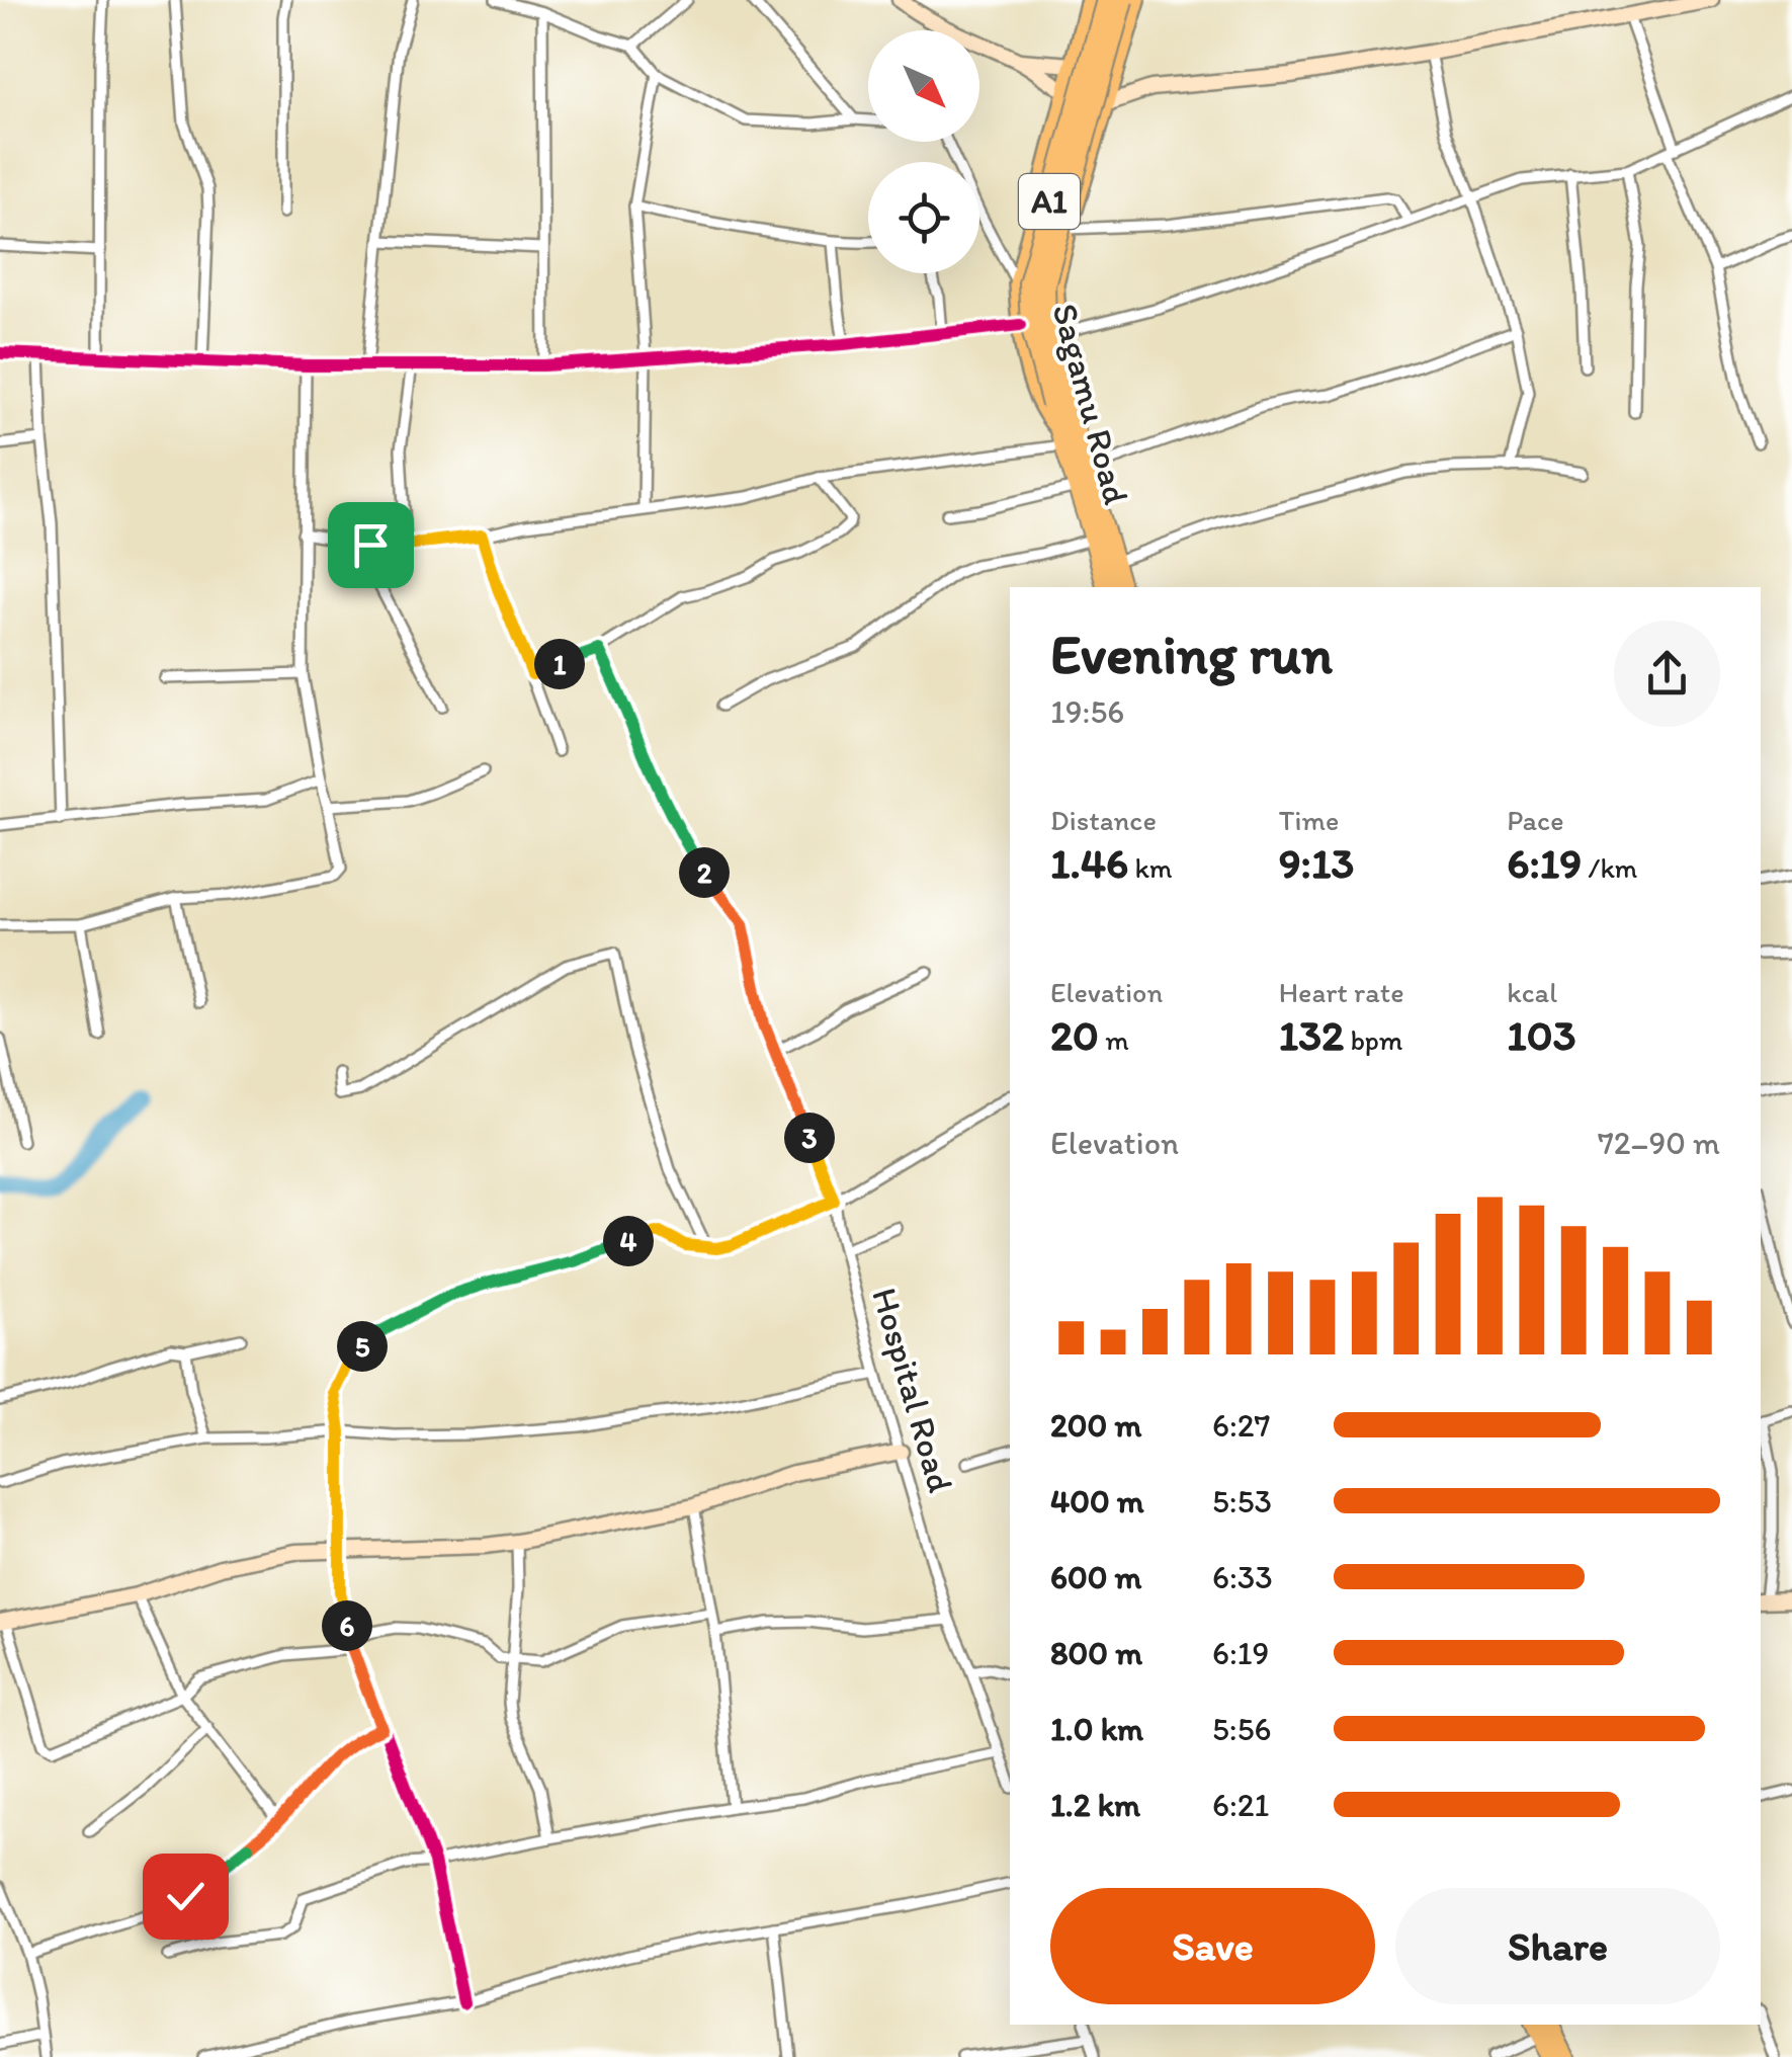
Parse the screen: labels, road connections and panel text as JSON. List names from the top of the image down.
{
  "streets": {
    "highway": ["A1", "Sagamu Road"],
    "street": ["Hospital Road"]
  },
  "north": "bottom right",
  "page": {
    "heading": ["Evening run", "19:56"],
    "pins": [
      "1",
      "2",
      "3",
      "4",
      "5",
      "6"
    ],
    "stats": [
      ["Distance", "1.46 km"],
      ["Time", "9:13"],
      ["Pace", "6:19 /km"],
      ["Elevation", "20 m"],
      ["Heart rate", "132 bpm"],
      ["kcal", "103"]
    ],
    "chart": ["Elevation", "72–90 m"],
    "list": [
      {
        "name": "200 m",
        "note": "6:27"
      },
      {
        "name": "400 m",
        "note": "5:53"
      },
      {
        "name": "600 m",
        "note": "6:33"
      },
      {
        "name": "800 m",
        "note": "6:19"
      },
      {
        "name": "1.0 km",
        "note": "5:56"
      },
      {
        "name": "1.2 km",
        "note": "6:21"
      }
    ],
    "buttons": ["Save", "Share"]
  }
}
